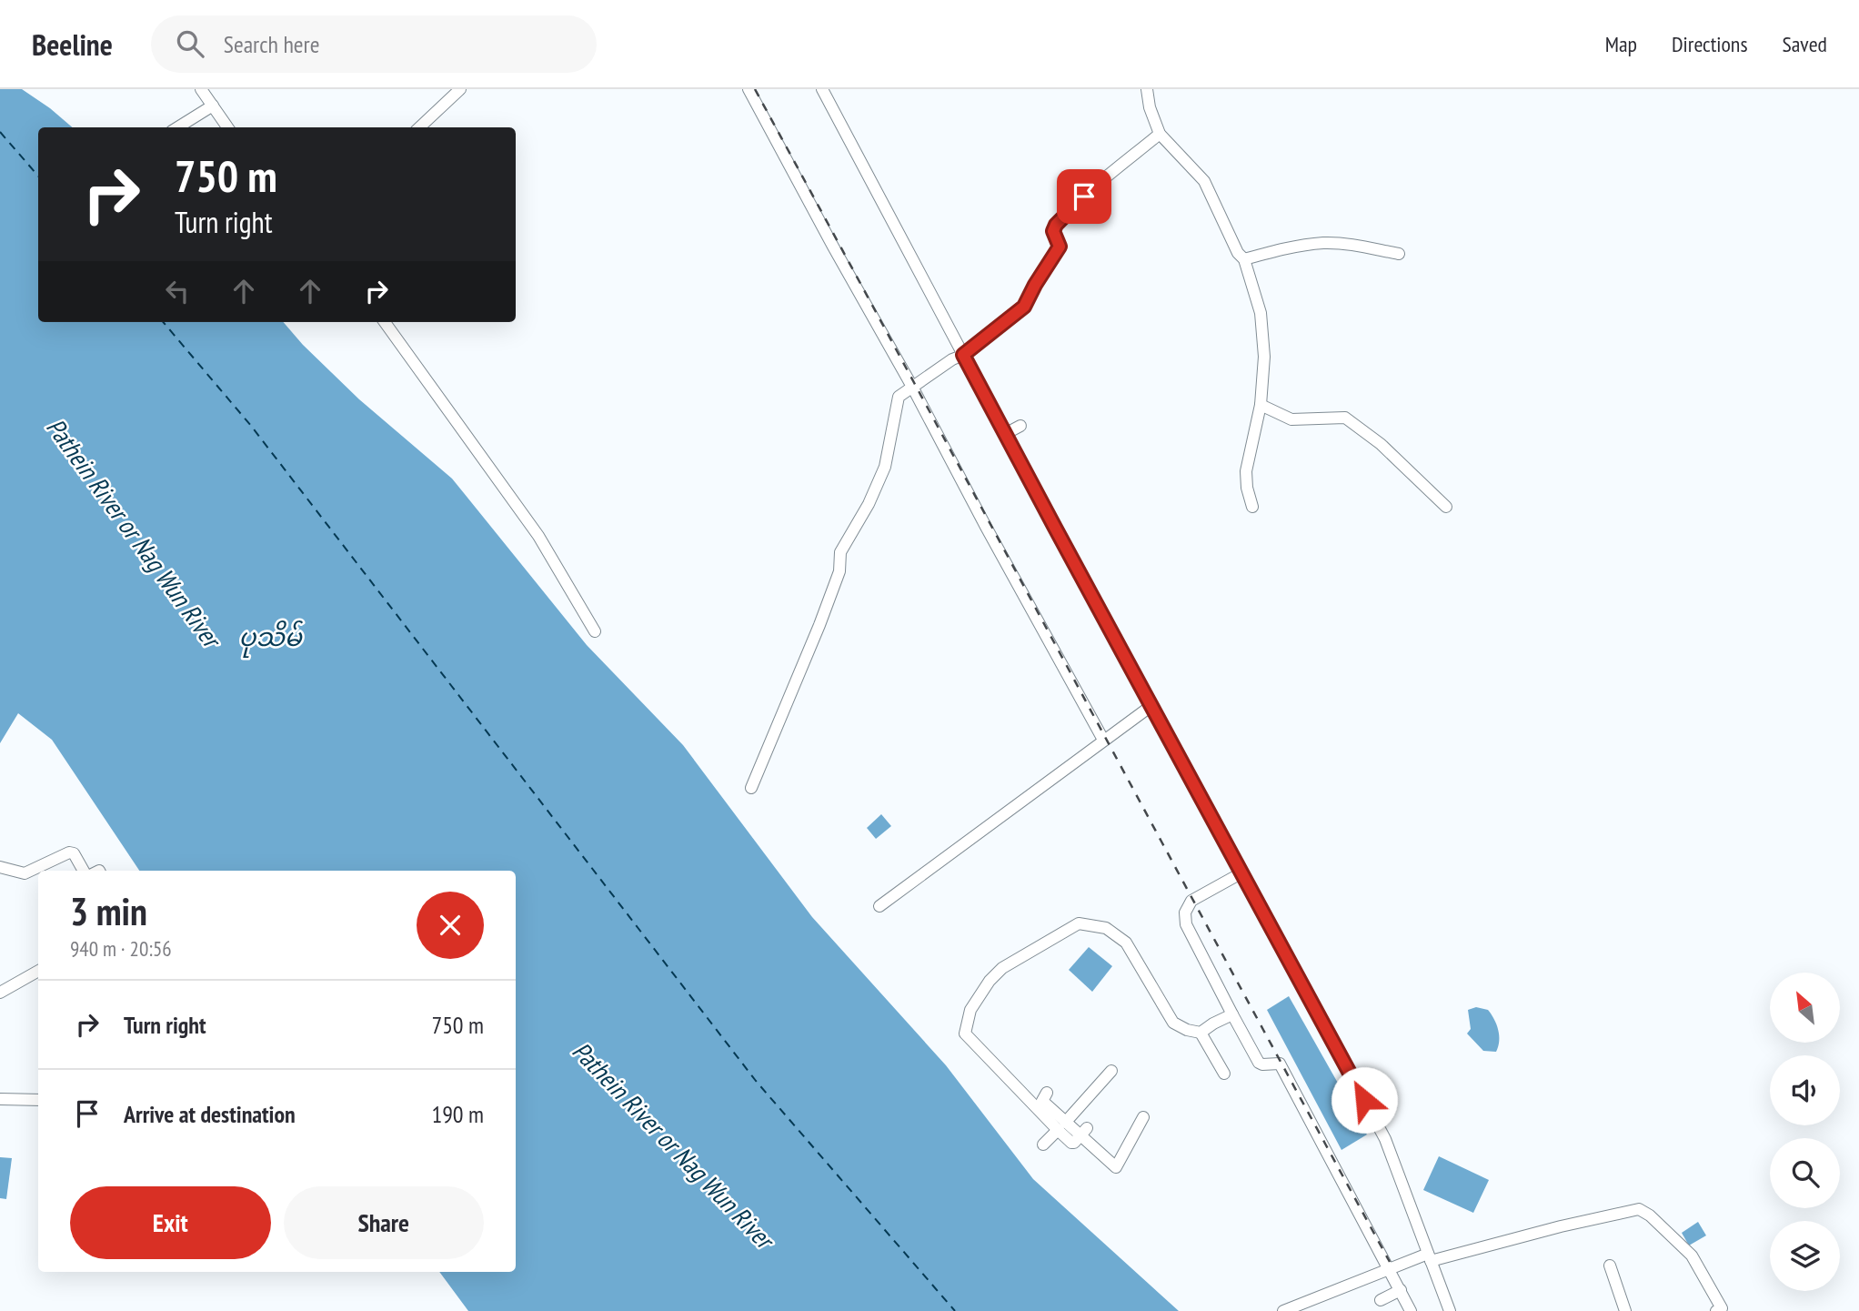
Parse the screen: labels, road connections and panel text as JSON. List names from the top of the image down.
{
  "water": ["Pathein River or Nag Wun River", "ပုသိမ်"],
  "north": "top left",
  "page": {
    "header": "Beeline",
    "search": "Search here",
    "nav": ["Map", "Directions", "Saved"],
    "turn": ["750 m", "Turn right"],
    "heading": ["3 min", "940 m · 20:56"],
    "list": [
      {
        "name": "Turn right",
        "value": "750 m"
      },
      {
        "name": "Arrive at destination",
        "value": "190 m"
      }
    ],
    "buttons": ["Exit", "Share"]
  }
}
